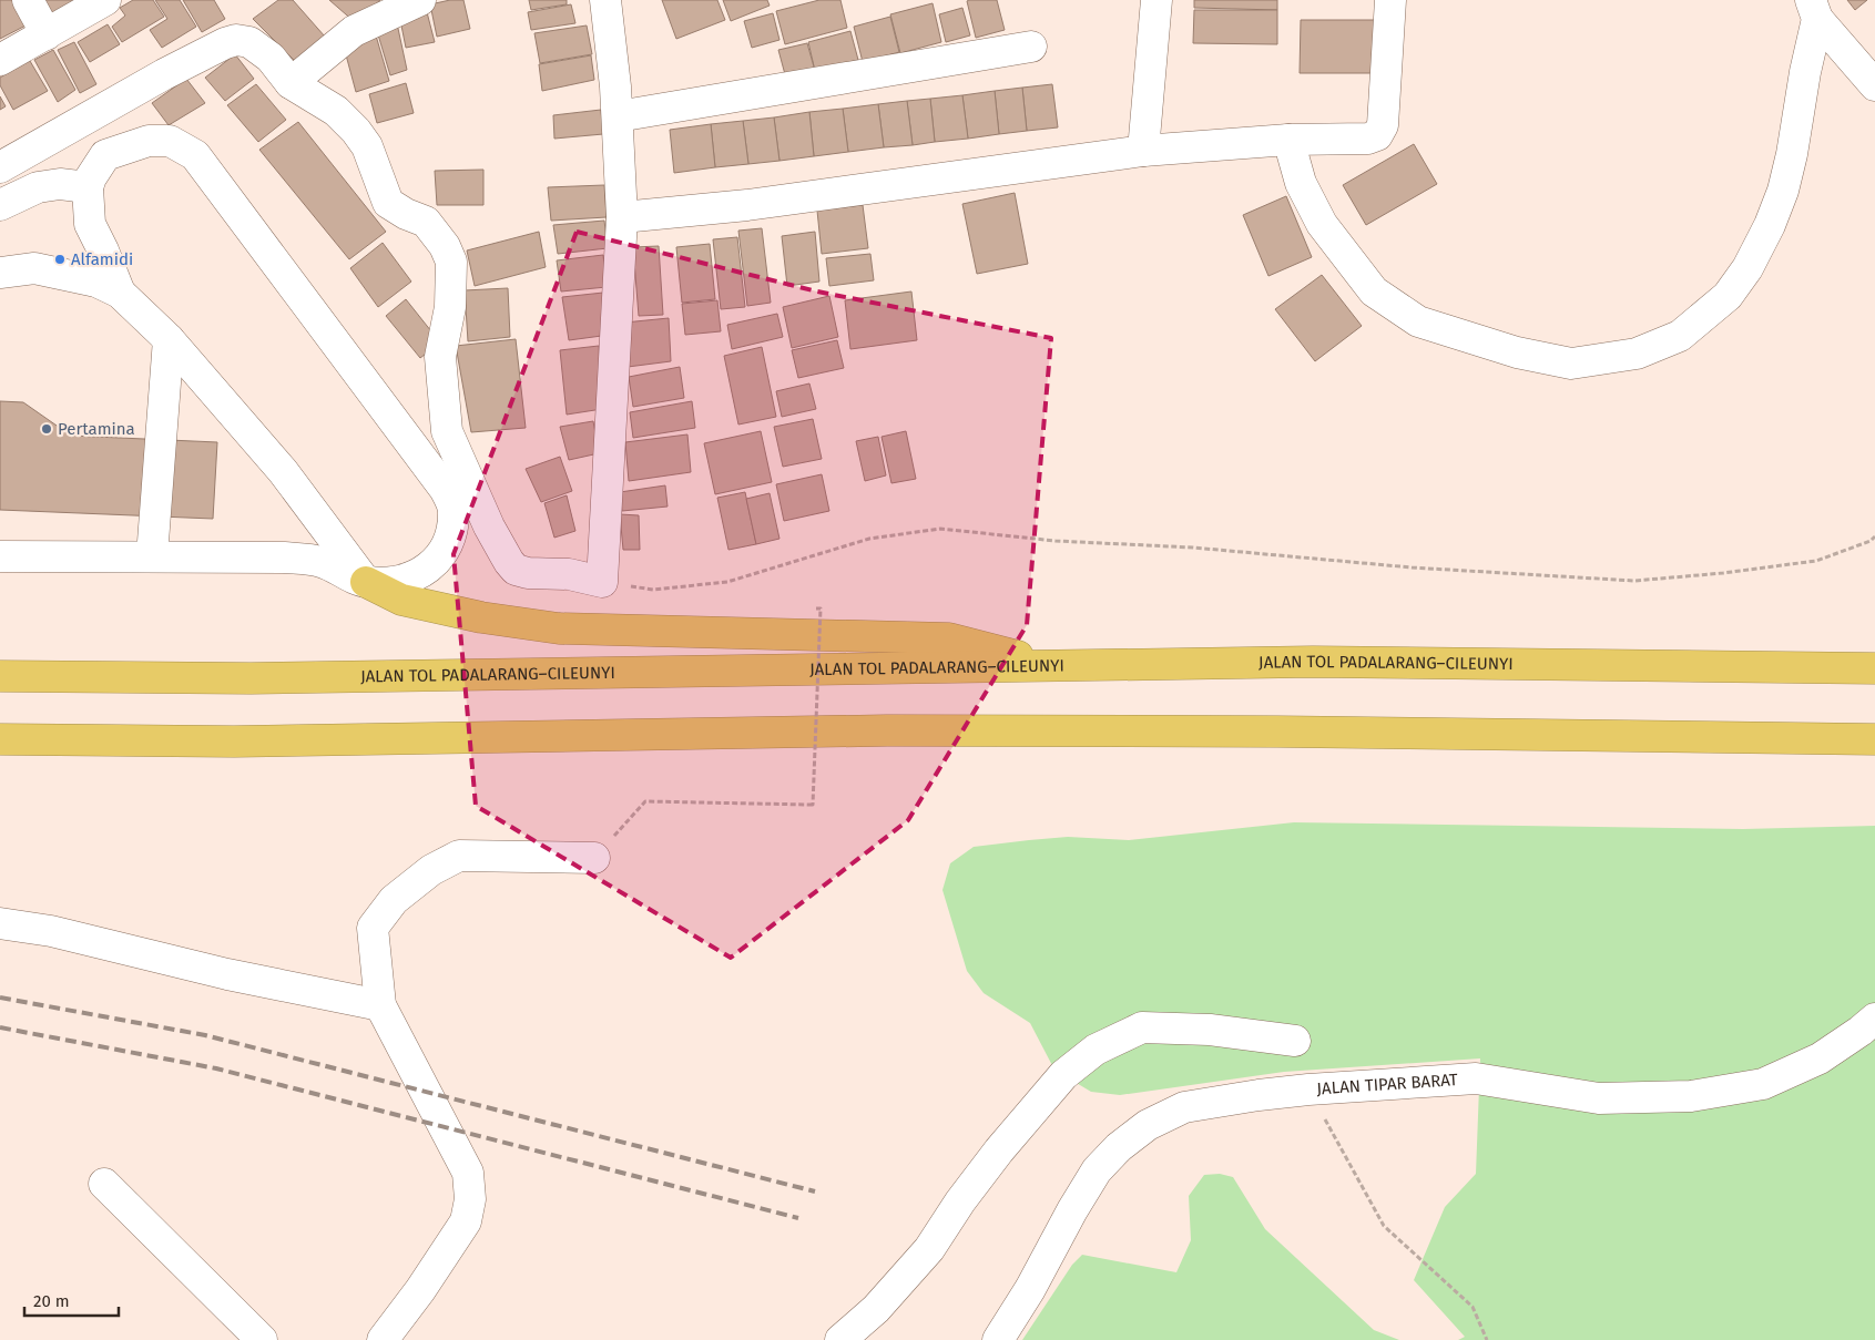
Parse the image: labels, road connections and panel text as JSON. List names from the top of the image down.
{
  "streets": {
    "highway": ["JALAN TOL PADALARANG–CILEUNYI"],
    "street": ["JALAN TIPAR BARAT"]
  },
  "places": ["Alfamidi", "Pertamina"],
  "scale_bar": "20 m"
}
